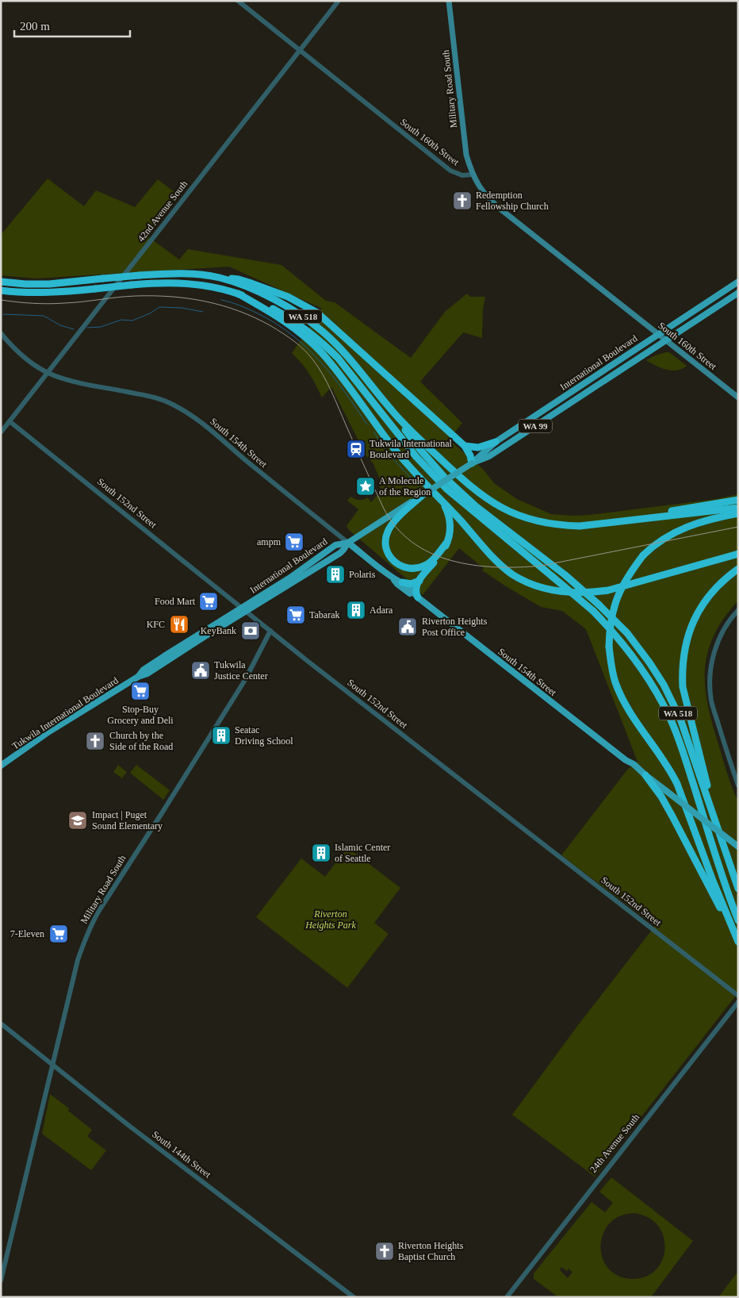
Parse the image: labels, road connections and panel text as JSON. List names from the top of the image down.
{
  "streets": {
    "highway": ["WA 518"],
    "main road": [
      "Military Road South",
      "South 160th Street",
      "International Boulevard",
      "WA 99",
      "South 154th Street",
      "Tukwila International Boulevard"
    ],
    "street": [
      "42nd Avenue South",
      "South 152nd Street",
      "24th Avenue South",
      "South 144th Street"
    ]
  },
  "crossings": [
    ["Military Road South", "South 160th Street"],
    ["Military Road South", "South 152nd Street"],
    ["Military Road South", "South 144th Street"],
    ["South 160th Street", "42nd Avenue South"],
    ["South 160th Street", "International Boulevard"],
    ["42nd Avenue South", "South 154th Street"],
    ["42nd Avenue South", "South 152nd Street"],
    ["International Boulevard", "South 154th Street"],
    ["International Boulevard", "South 152nd Street"],
    ["International Boulevard", "Tukwila International Boulevard"],
    ["South 152nd Street", "Tukwila International Boulevard"]
  ],
  "parks": ["Riverton Heights Park"],
  "places": {
    "church": ["Redemption Fellowship Church", "Church by the Side of the Road", "Riverton Heights Baptist Church"],
    "station": ["Tukwila International Boulevard"],
    "place": ["A Molecule of the Region"],
    "supermarket": [
      "ampm",
      "Food Mart",
      "Tabarak",
      "Stop-Buy Grocery and Deli",
      "7-Eleven"
    ],
    "building": [
      "Polaris",
      "Adara",
      "Seatac Driving School",
      "Islamic Center of Seattle"
    ],
    "restaurant": ["KFC"],
    "public building": ["Riverton Heights Post Office", "Tukwila Justice Center"],
    "bank": ["KeyBank"],
    "school or university": ["Impact | Puget Sound Elementary"]
  },
  "scale_bar": "200 m"
}
